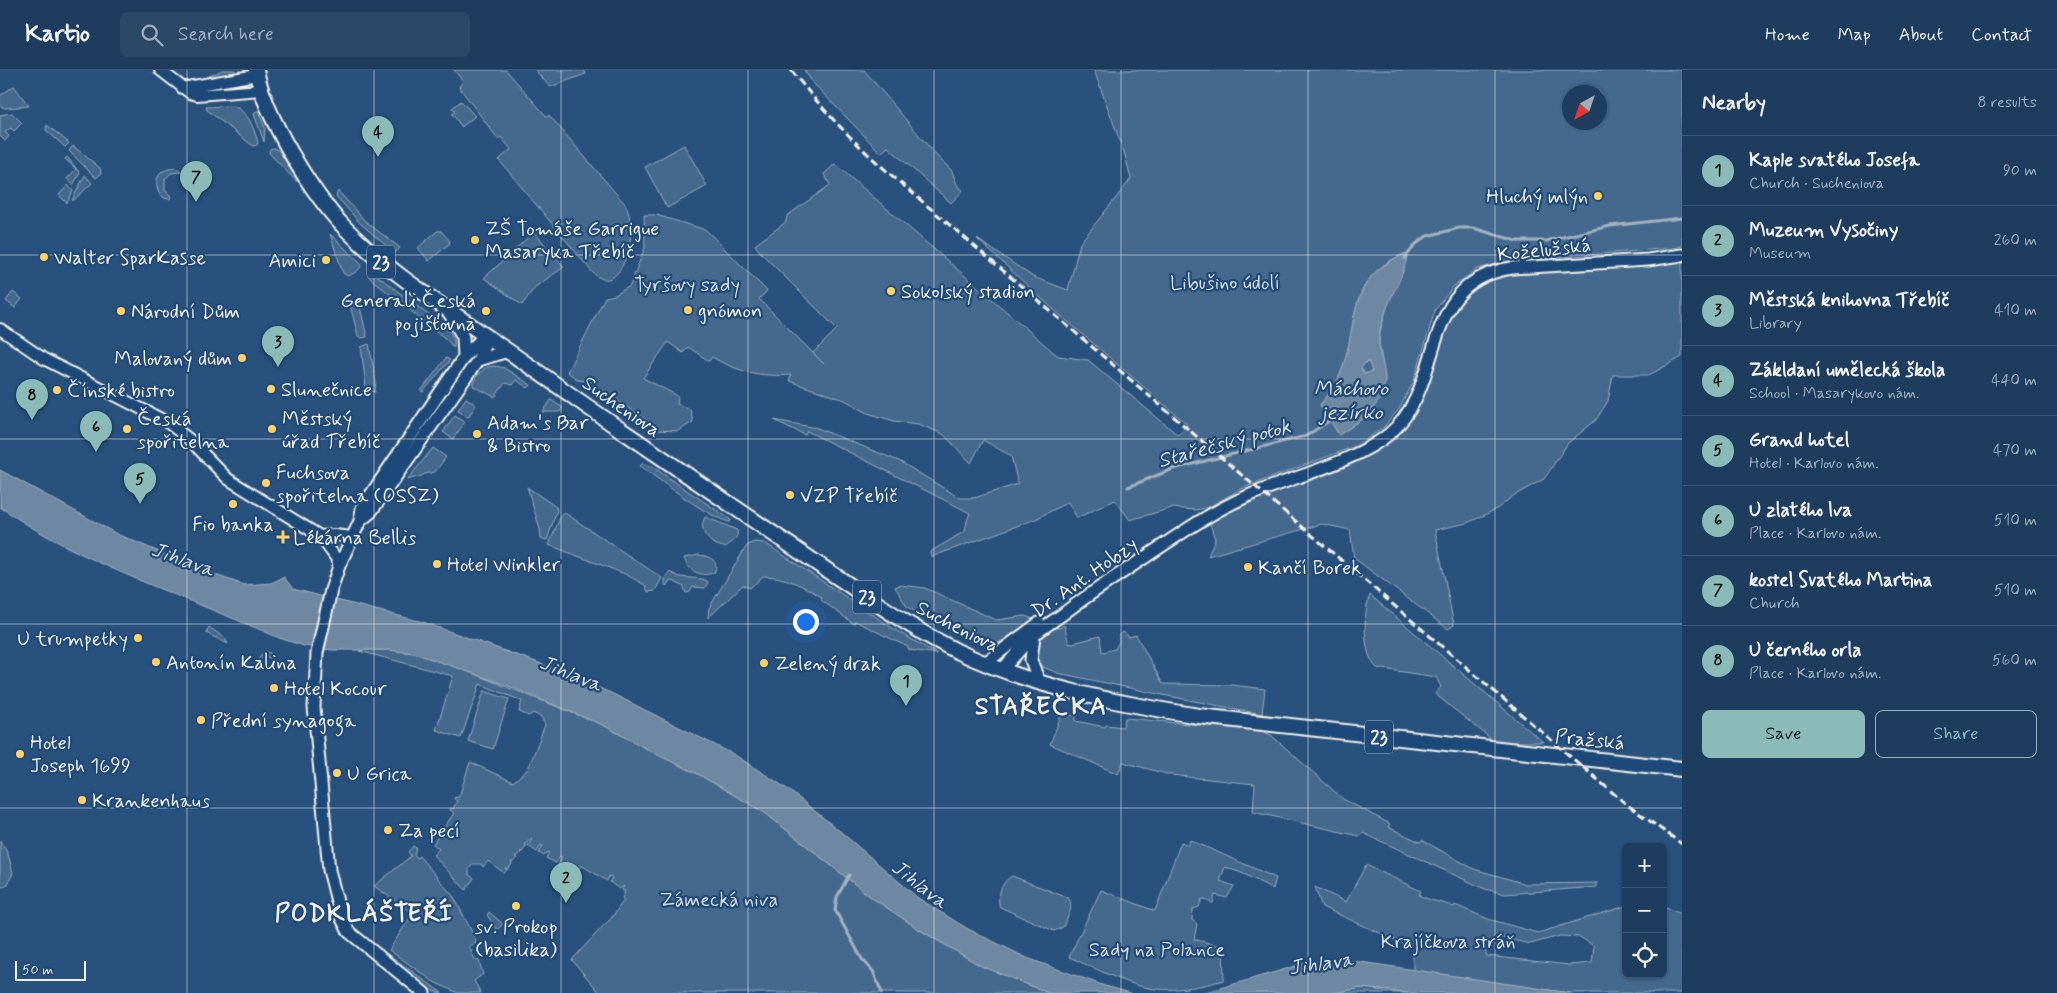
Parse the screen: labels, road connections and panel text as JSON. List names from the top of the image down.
{
  "streets": {
    "main road": [
      "Koželužská",
      "23",
      "Sucheniova",
      "Dr. Ant. Hobzy",
      "Pražská"
    ]
  },
  "crossings": [
    ["Koželužská", "Dr. Ant. Hobzy"],
    ["23", "Sucheniova"],
    ["Sucheniova", "Dr. Ant. Hobzy"],
    ["Sucheniova", "Pražská"]
  ],
  "districts": ["STAŘEČKA", "PODKLÁŠTEŘÍ"],
  "water": ["Máchovo jezírko", "Stařečský potok", "Jihlava"],
  "parks": [
    "Libušino údolí",
    "Tyršovy sady",
    "Zámecká niva",
    "Krajíčkova stráň",
    "Sady na Polance"
  ],
  "places": {
    "other": [
      "Hluchý mlýn",
      "ZŠ Tomáše Garrigue Masaryka Třebíč",
      "Walter SparKasse",
      "Amici",
      "Sokolský stadion",
      "gnómon",
      "Národní Dům",
      "Generali Česká pojišťovna",
      "Malovaný dům",
      "Slunečnice",
      "Čínské bistro",
      "Česká spořitelna",
      "Městský úřad Třebíč",
      "Adam's Bar & Bistro",
      "Fuchsova spořitelna (OSSZ)",
      "VZP Třebíč",
      "Fio banka",
      "Hotel Winkler",
      "Kančí Borek",
      "U trumpetky",
      "Antonín Kalina",
      "Zelený drak",
      "Hotel Kocour",
      "Přední synagoga",
      "Hotel Joseph 1699",
      "U Grica",
      "Krankenhaus",
      "Za pecí",
      "sv. Prokop (basilika)"
    ],
    "health": ["Lékárna Bellis"]
  },
  "scale_bar": "50 m",
  "north": "bottom left",
  "page": {
    "header": "Kartio",
    "search": "Search here",
    "nav": [
      "Home",
      "Map",
      "About",
      "Contact"
    ],
    "heading": ["Nearby", "8 results"],
    "pins": [
      "4",
      "7",
      "3",
      "8",
      "6",
      "5",
      "1",
      "2"
    ],
    "list": [
      {
        "mark": "1",
        "name": "Kaple svatého Josefa",
        "note": "Church · Sucheniova",
        "value": "90 m"
      },
      {
        "mark": "2",
        "name": "Muzeum Vysočiny",
        "note": "Museum",
        "value": "260 m"
      },
      {
        "mark": "3",
        "name": "Městská knihovna Třebíč",
        "note": "Library",
        "value": "410 m"
      },
      {
        "mark": "4",
        "name": "Zákldaní umělecká škola",
        "note": "School · Masarykovo nám.",
        "value": "440 m"
      },
      {
        "mark": "5",
        "name": "Grand hotel",
        "note": "Hotel · Karlovo nám.",
        "value": "470 m"
      },
      {
        "mark": "6",
        "name": "U zlatého lva",
        "note": "Place · Karlovo nám.",
        "value": "510 m"
      },
      {
        "mark": "7",
        "name": "kostel Svatého Martina",
        "note": "Church",
        "value": "510 m"
      },
      {
        "mark": "8",
        "name": "U černého orla",
        "note": "Place · Karlovo nám.",
        "value": "560 m"
      }
    ],
    "buttons": ["Save", "Share"],
    "map_buttons": ["+", "−"],
    "scale": "50 m"
  }
}
